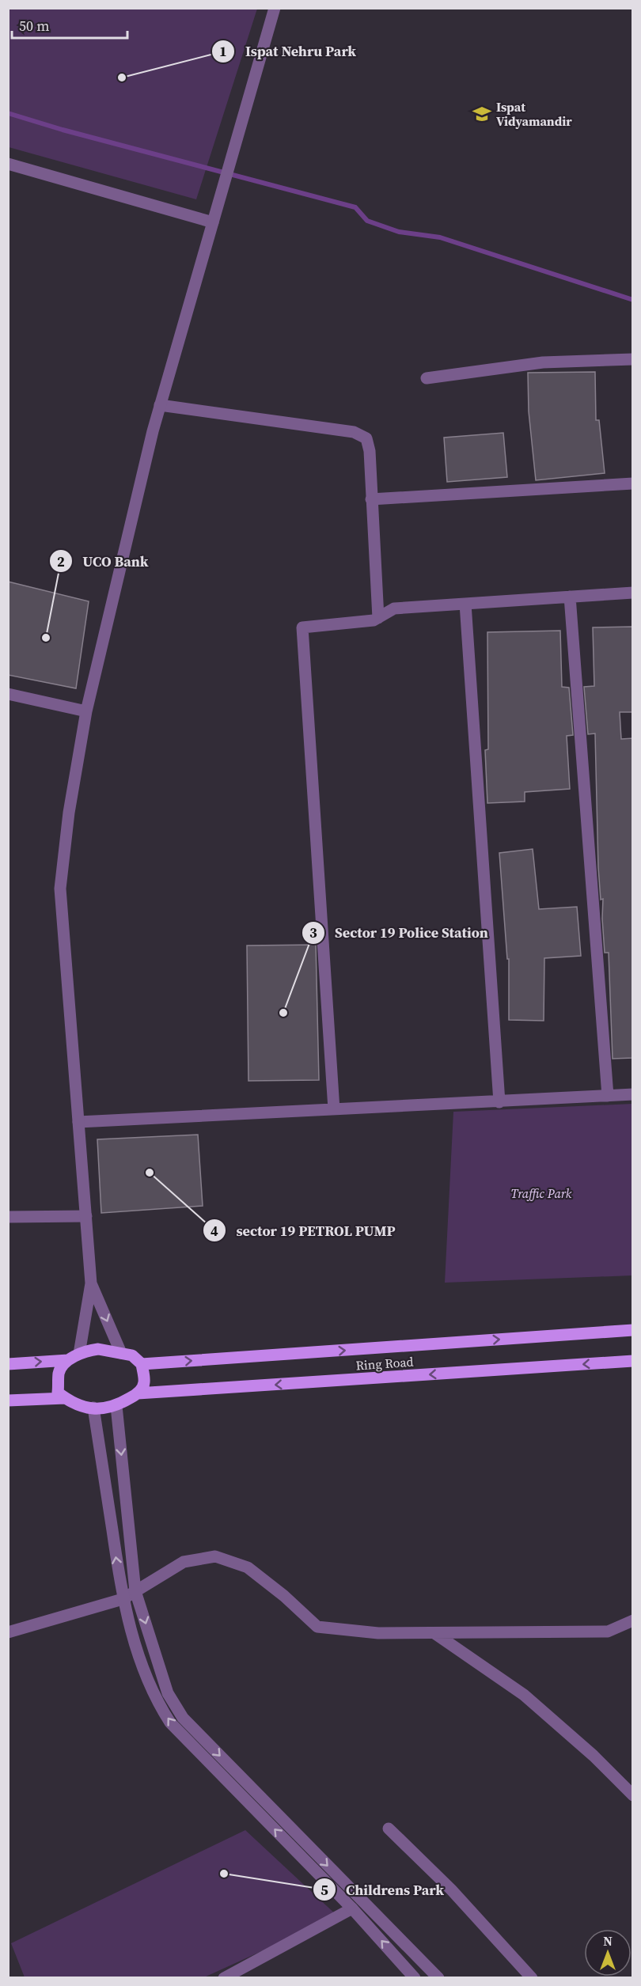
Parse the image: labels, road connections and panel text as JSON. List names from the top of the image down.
{
  "streets": {
    "main road": ["Ring Road"]
  },
  "parks": ["Traffic Park"],
  "places": {
    "other": [
      "Ispat Nehru Park",
      "UCO Bank",
      "Sector 19 Police Station",
      "sector 19 PETROL PUMP",
      "Childrens Park"
    ],
    "school or university": ["Ispat Vidyamandir"]
  },
  "scale_bar": "50 m",
  "north": "top"
}
